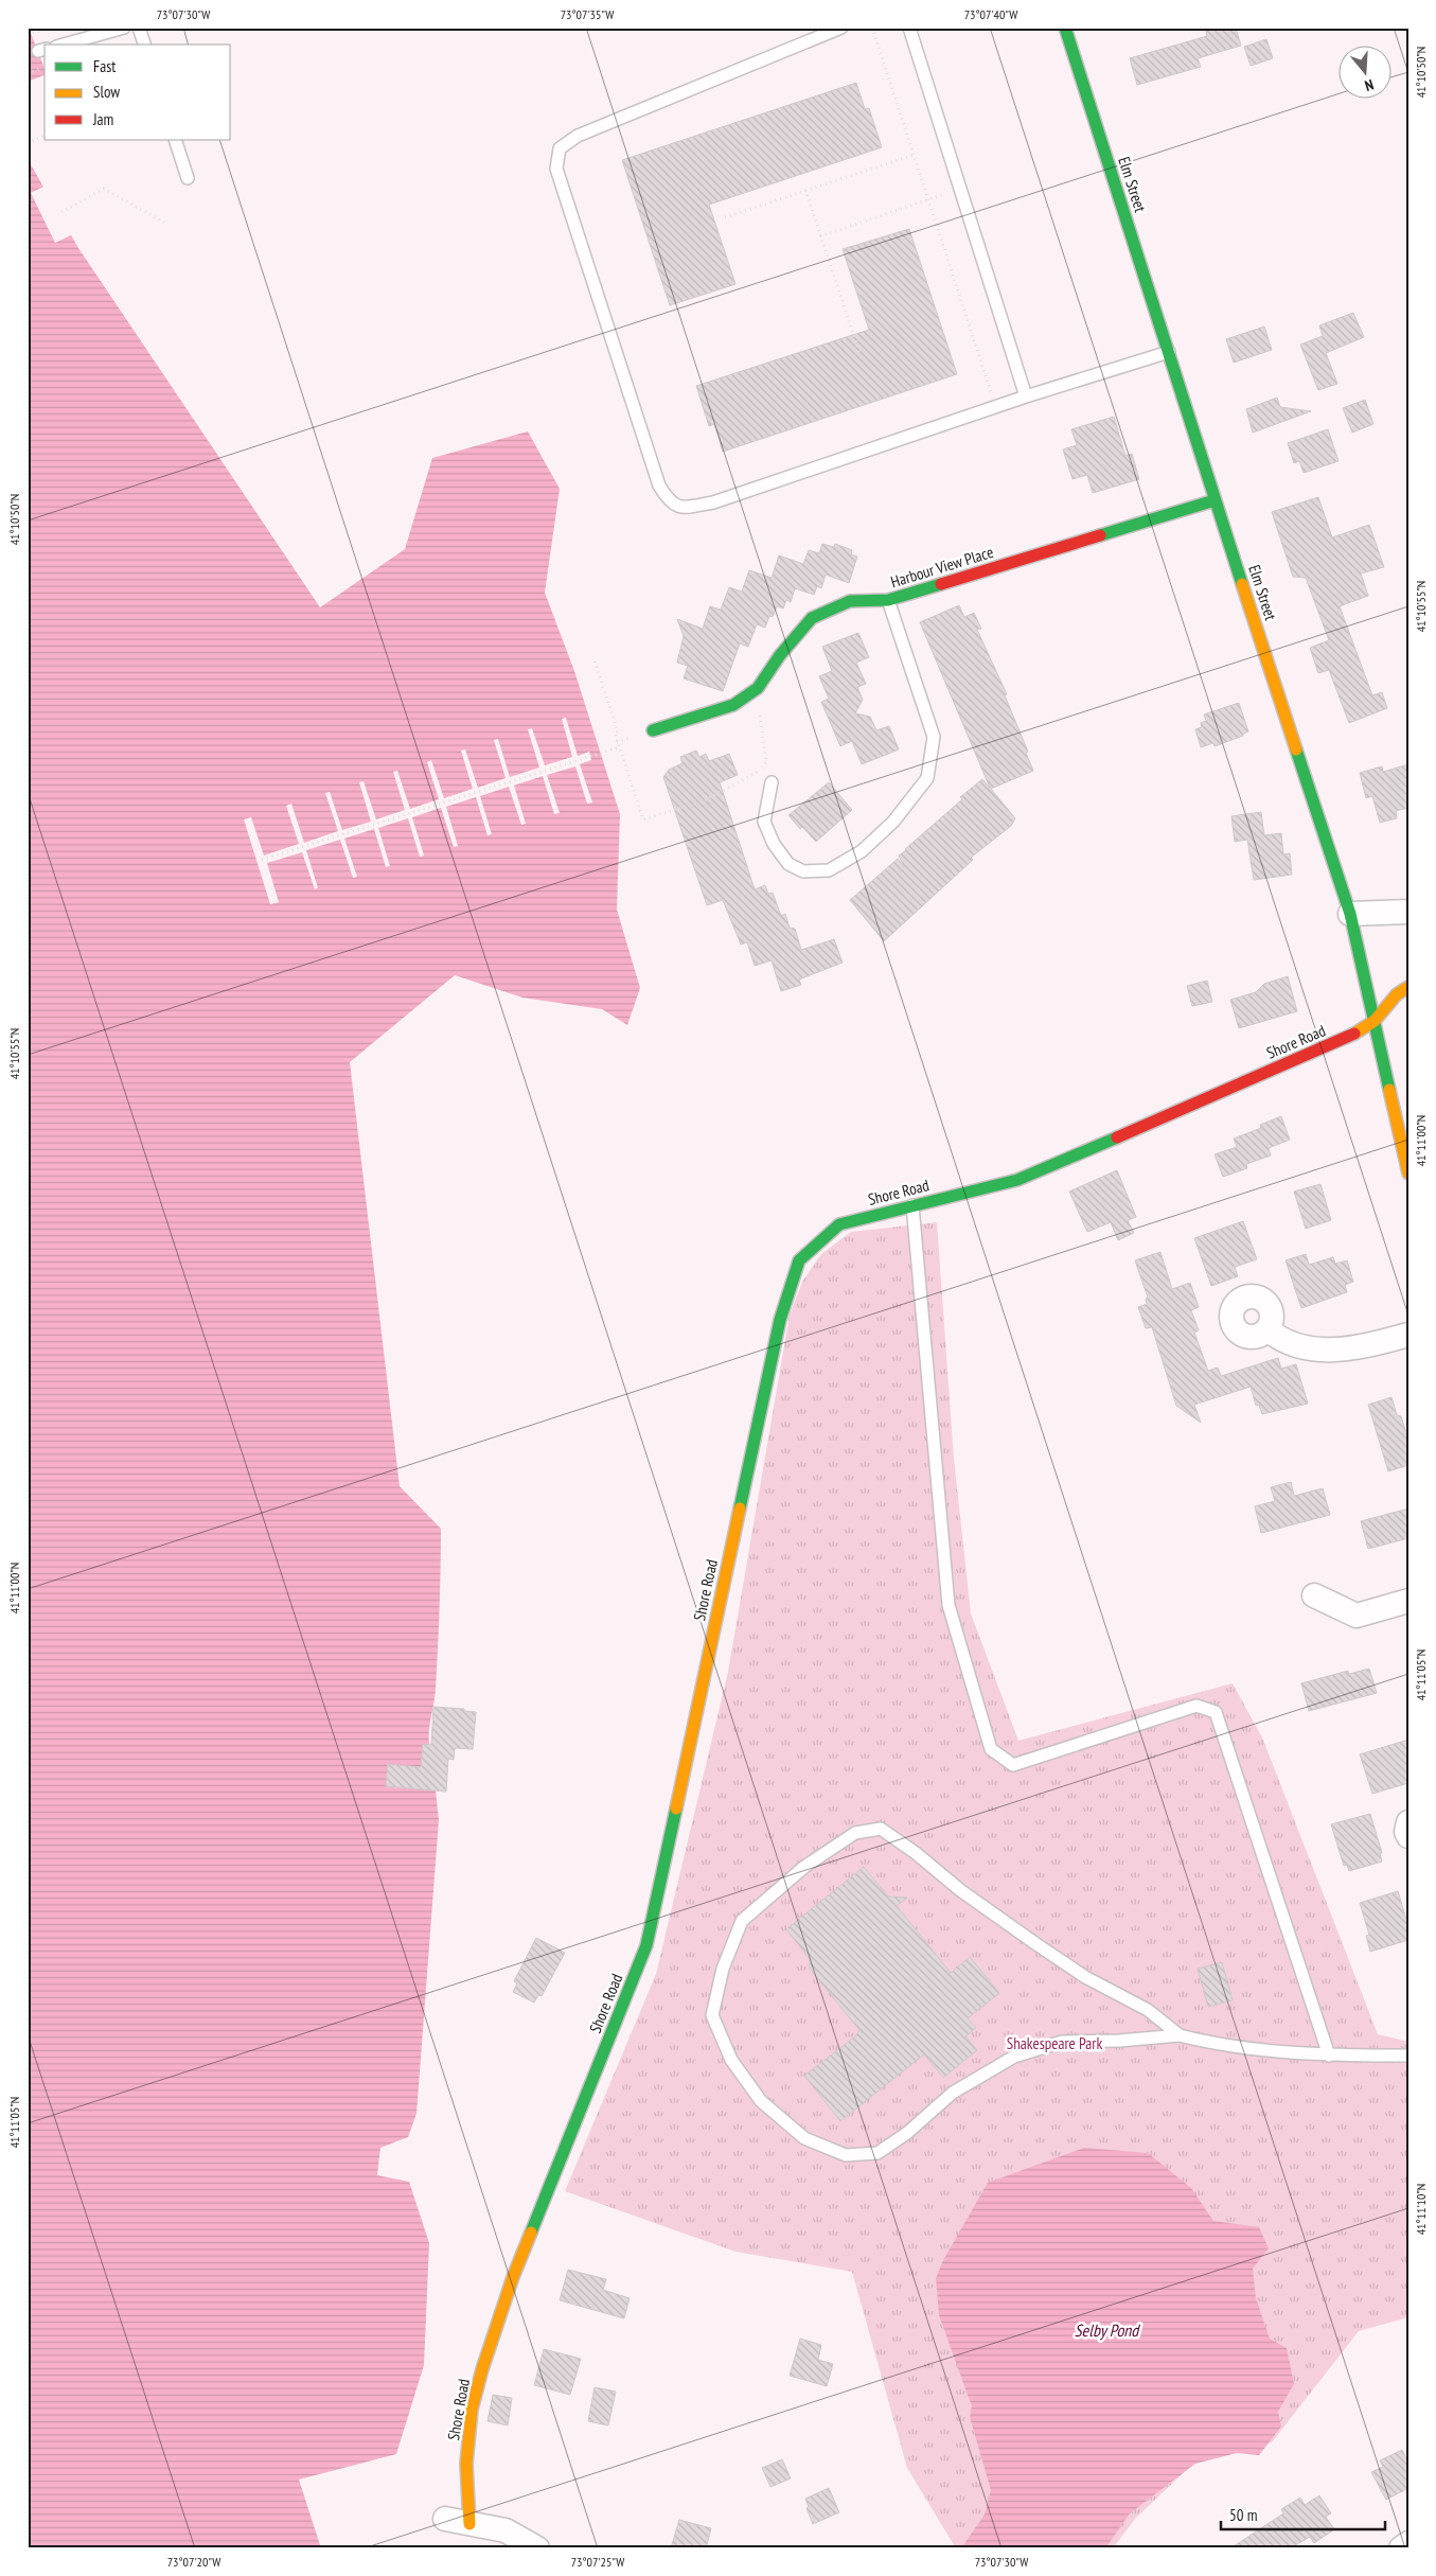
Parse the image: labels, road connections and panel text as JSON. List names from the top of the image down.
{
  "streets": {
    "street": ["Elm Street", "Harbour View Place", "Shore Road"]
  },
  "crossings": [
    ["Elm Street", "Harbour View Place"],
    ["Elm Street", "Shore Road"]
  ],
  "water": ["Selby Pond"],
  "parks": ["Shakespeare Park"],
  "legend": ["Fast", "Slow", "Jam"],
  "scale_bar": "50 m",
  "north": "bottom",
  "coordinates": [
    "73°07'30\"W",
    "73°07'35\"W",
    "73°07'40\"W",
    "41°10'50\"N",
    "41°10'55\"N",
    "41°11'00\"N",
    "41°11'05\"N",
    "41°11'10\"N",
    "73°07'20\"W",
    "73°07'25\"W"
  ]
}
